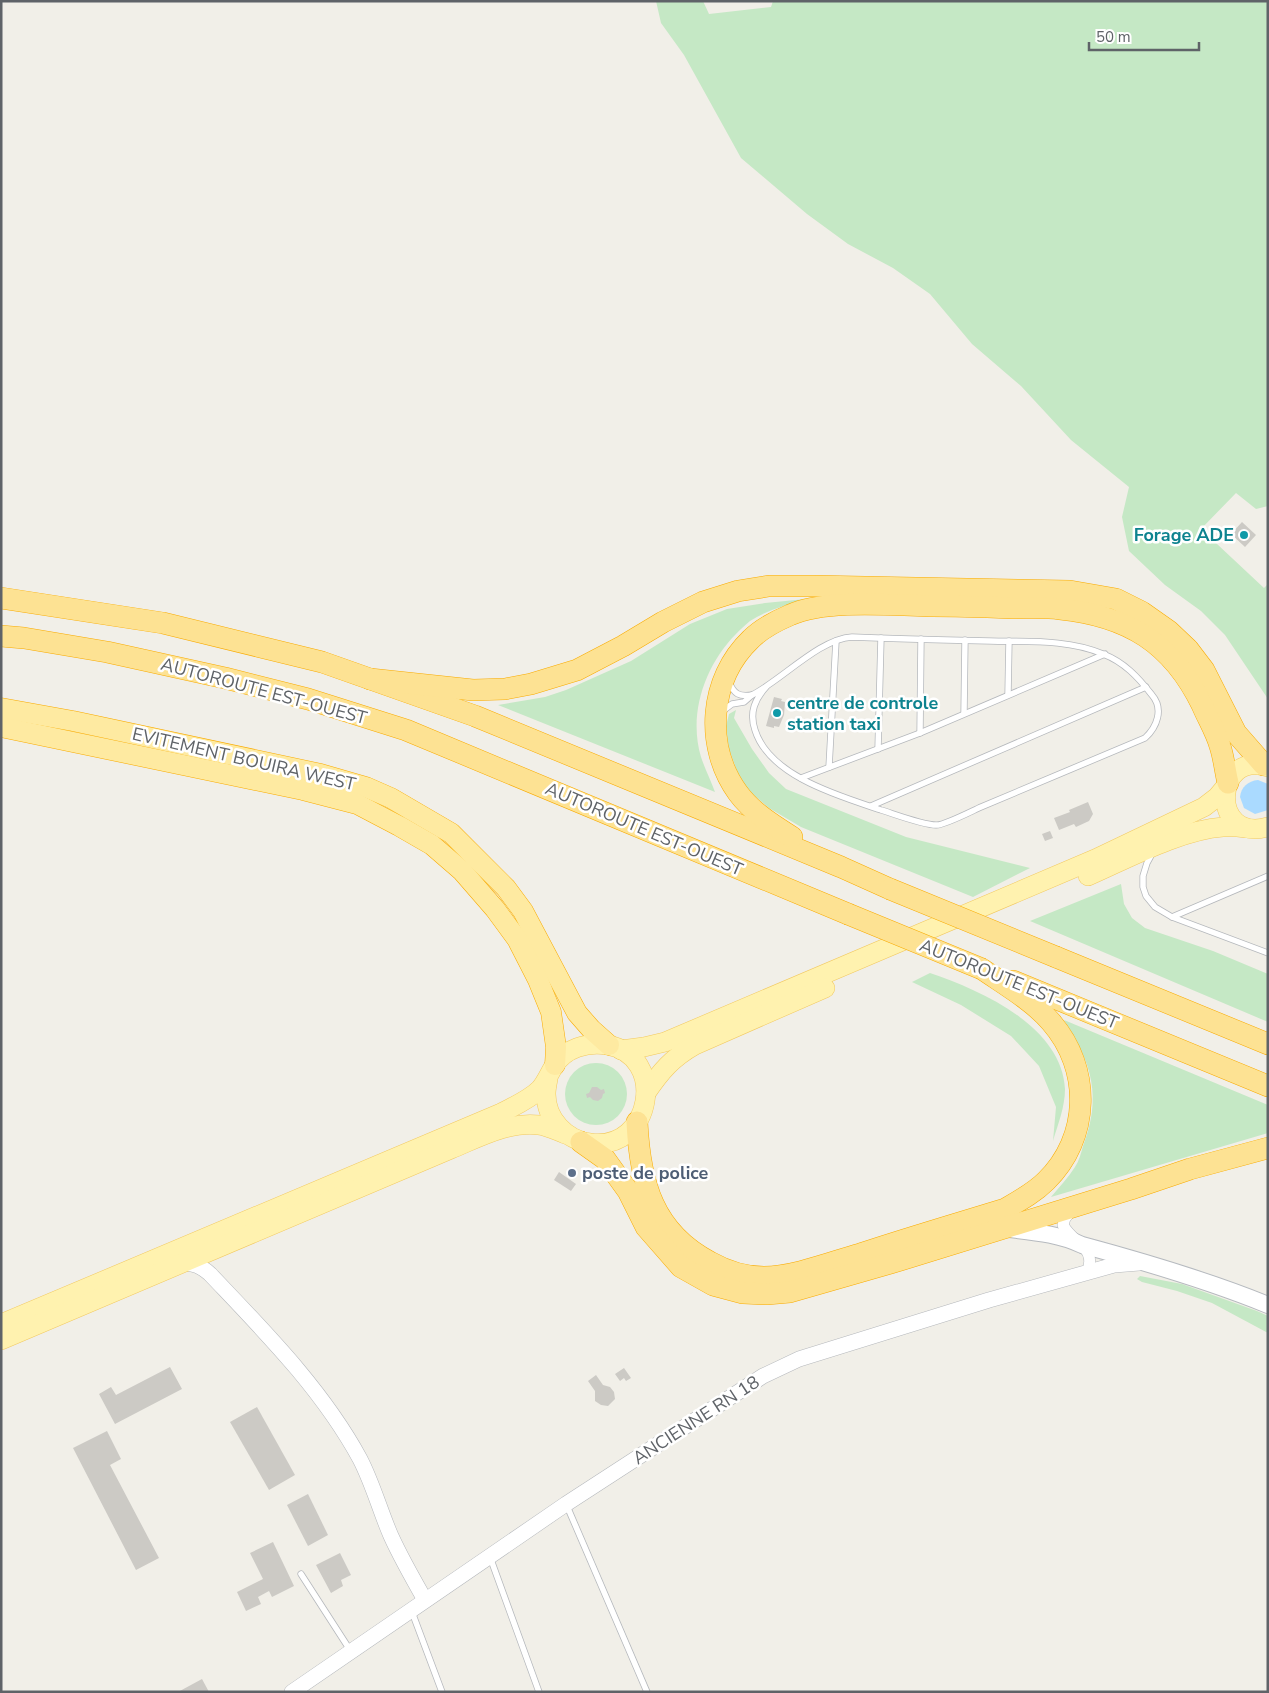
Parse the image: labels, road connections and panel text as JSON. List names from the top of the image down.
{
  "streets": {
    "highway": ["AUTOROUTE EST-OUEST", "EVITEMENT BOUIRA WEST"],
    "main road": ["ANCIENNE RN 18"]
  },
  "places": ["Forage ADE", "centre de controle station taxi", "poste de police"],
  "scale_bar": "50 m"
}
